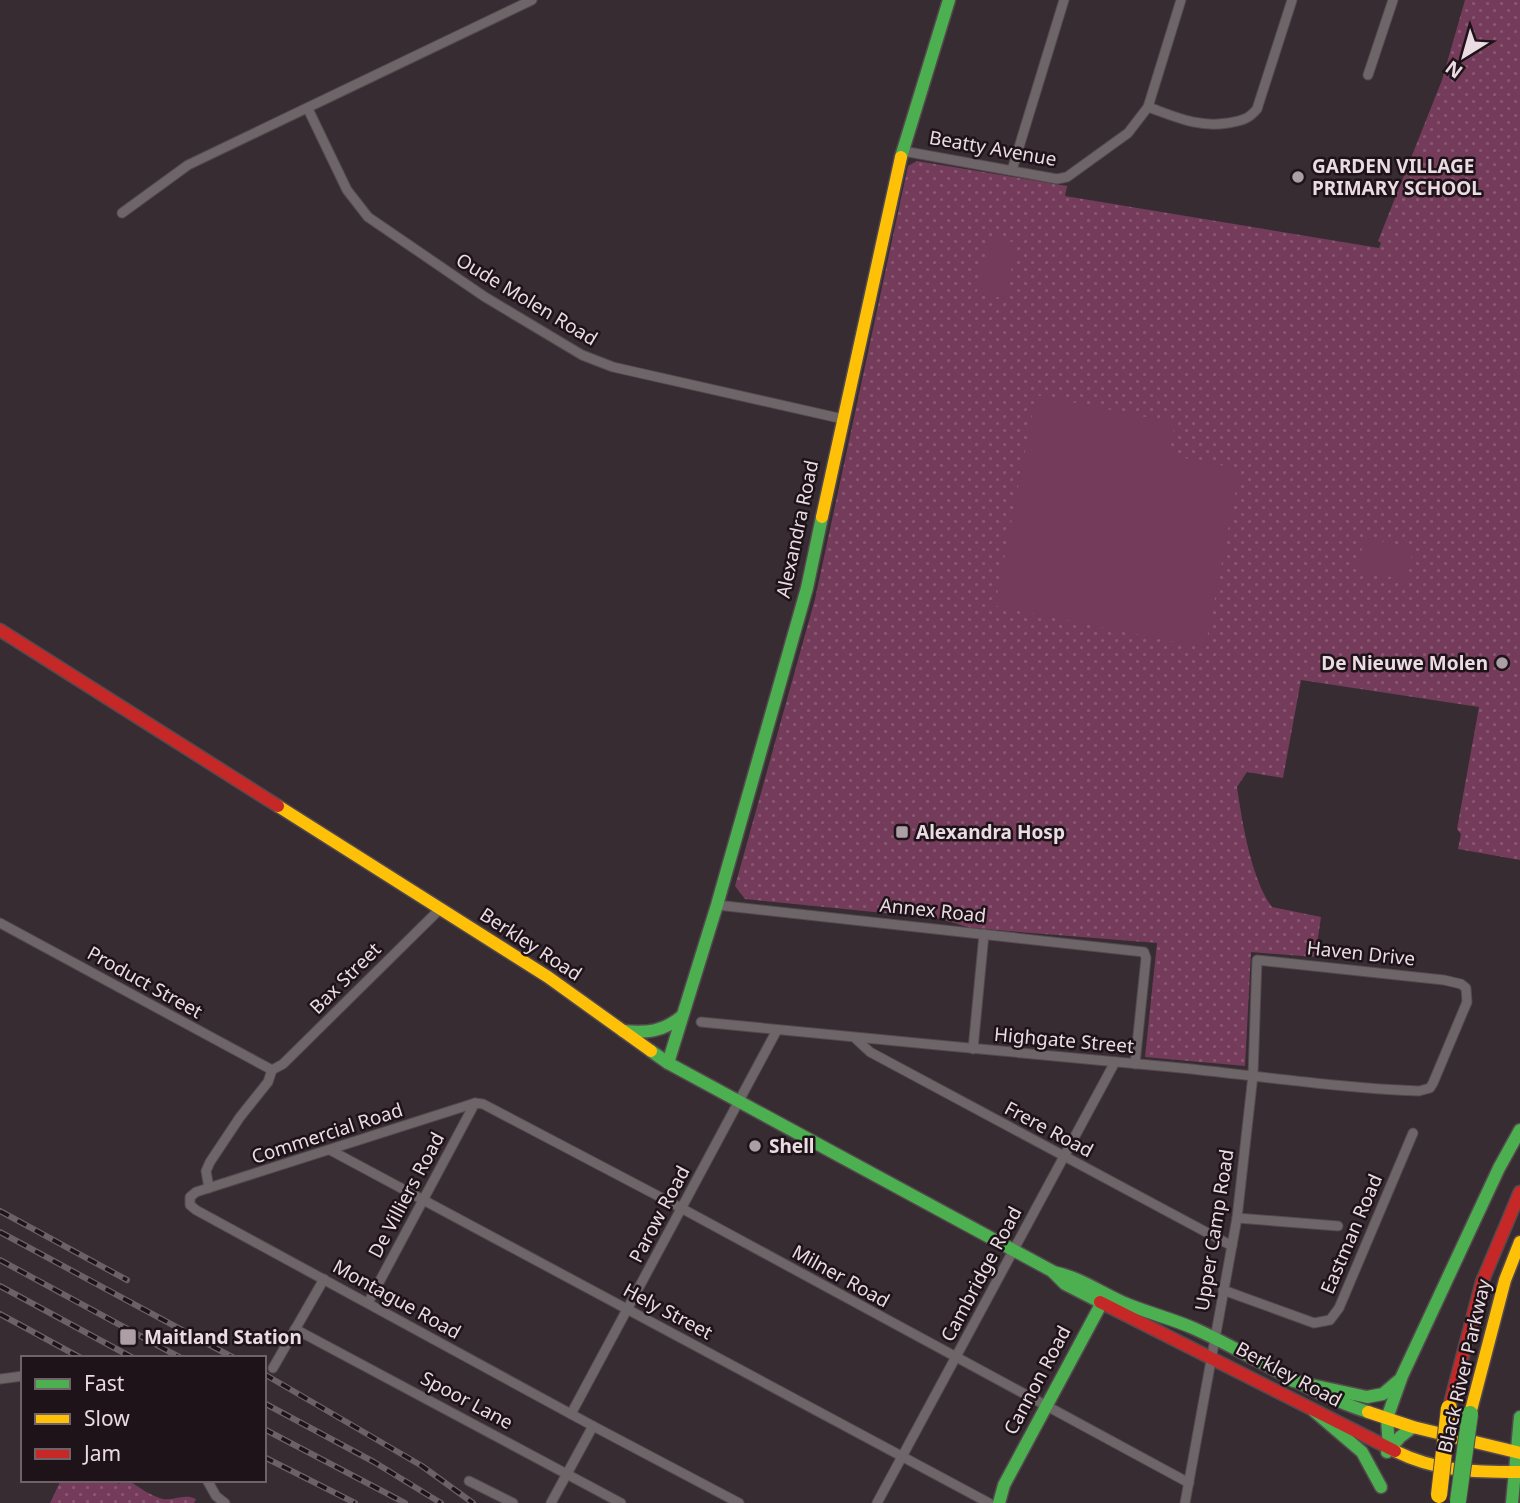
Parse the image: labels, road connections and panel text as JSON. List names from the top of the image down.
{
  "streets": {
    "main road": [
      "Alexandra Road",
      "Berkley Road",
      "Black River Parkway",
      "Cannon Road"
    ],
    "street": [
      "Beatty Avenue",
      "Oude Molen Road",
      "Annex Road",
      "Haven Drive",
      "Bax Street",
      "Product Street",
      "Highgate Street",
      "Frere Road",
      "Commercial Road",
      "De Villiers Road",
      "Parow Road",
      "Upper Camp Road",
      "Eastman Road",
      "Cambridge Road",
      "Milner Road",
      "Montague Road",
      "Hely Street",
      "Spoor Lane"
    ]
  },
  "crossings": [
    ["Beatty Avenue", "Alexandra Road"],
    ["Oude Molen Road", "Alexandra Road"],
    ["Alexandra Road", "Annex Road"],
    ["Alexandra Road", "Berkley Road"],
    ["Annex Road", "Highgate Street"],
    ["Berkley Road", "Bax Street"],
    ["Berkley Road", "Parow Road"],
    ["Berkley Road", "Upper Camp Road"],
    ["Berkley Road", "Cambridge Road"],
    ["Berkley Road", "Cannon Road"],
    ["Haven Drive", "Highgate Street"],
    ["Haven Drive", "Upper Camp Road"],
    ["Bax Street", "Product Street"],
    ["Bax Street", "Commercial Road"],
    ["Highgate Street", "Frere Road"],
    ["Highgate Street", "Parow Road"],
    ["Highgate Street", "Upper Camp Road"],
    ["Highgate Street", "Cambridge Road"],
    ["Frere Road", "Upper Camp Road"],
    ["Frere Road", "Cambridge Road"],
    ["Commercial Road", "De Villiers Road"],
    ["Commercial Road", "Milner Road"],
    ["Commercial Road", "Montague Road"],
    ["Commercial Road", "Hely Street"],
    ["De Villiers Road", "Milner Road"],
    ["De Villiers Road", "Montague Road"],
    ["De Villiers Road", "Hely Street"],
    ["Parow Road", "Milner Road"],
    ["Parow Road", "Montague Road"],
    ["Parow Road", "Hely Street"],
    ["Upper Camp Road", "Eastman Road"],
    ["Upper Camp Road", "Milner Road"],
    ["Cambridge Road", "Milner Road"],
    ["Cambridge Road", "Hely Street"],
    ["Milner Road", "Cannon Road"],
    ["Hely Street", "Cannon Road"]
  ],
  "places": {
    "other": ["GARDEN VILLAGE PRIMARY SCHOOL", "De Nieuwe Molen", "Shell"],
    "transit": ["Alexandra Hosp", "Maitland Station"]
  },
  "legend": ["Fast", "Slow", "Jam"],
  "north": "bottom left"
}
